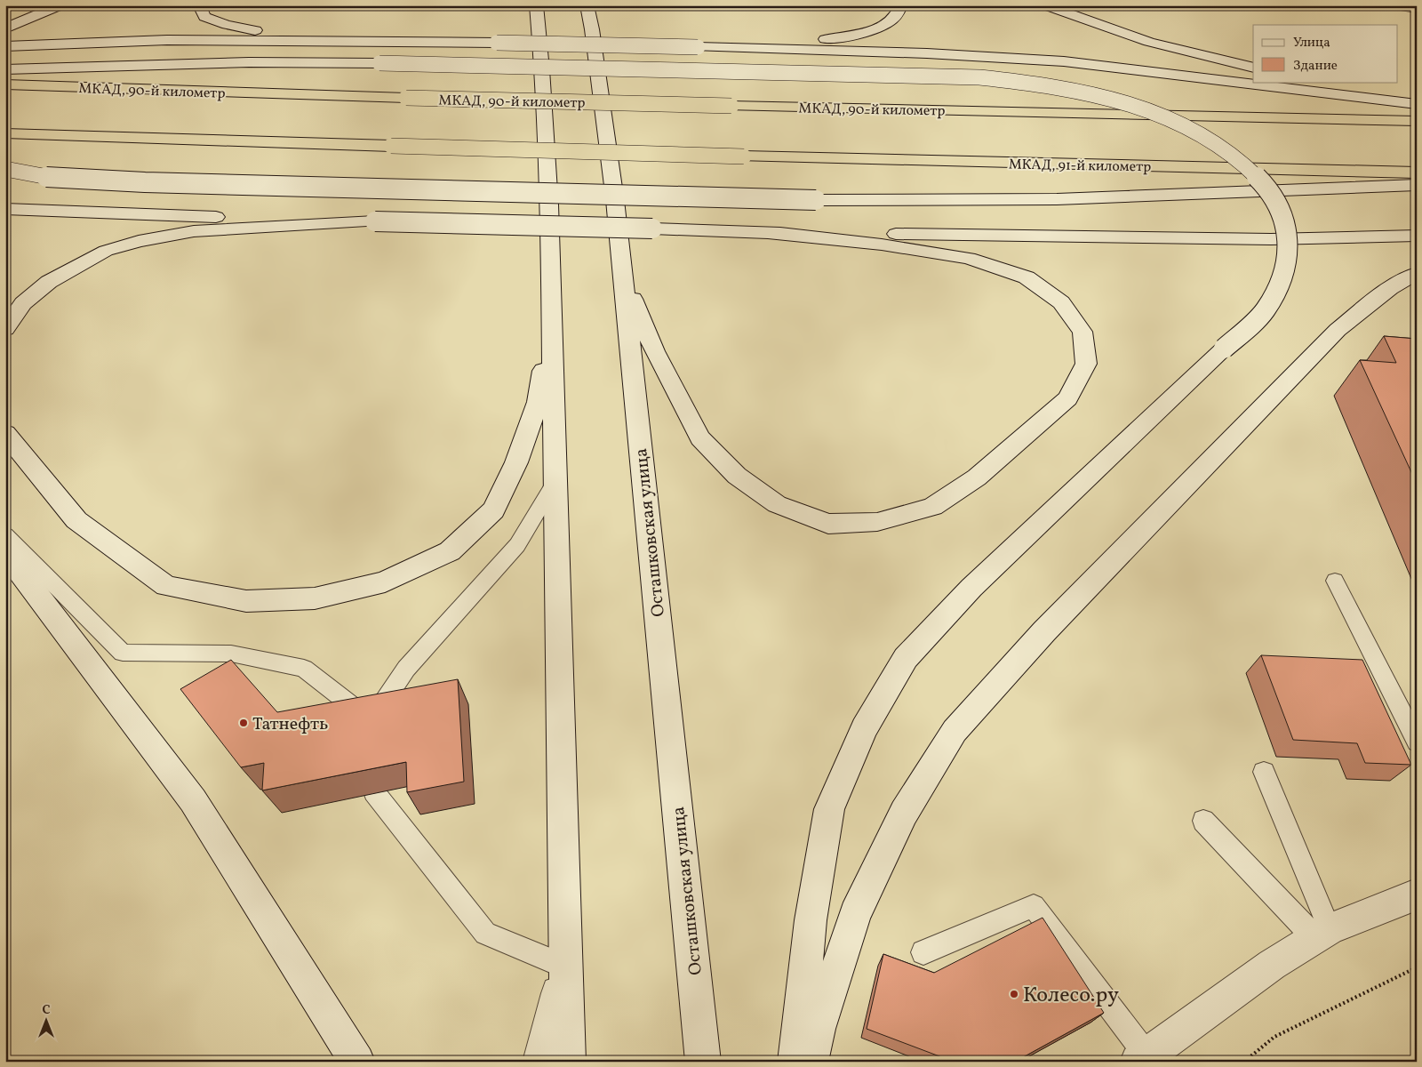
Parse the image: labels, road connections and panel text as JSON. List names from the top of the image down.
{
  "streets": {
    "highway": ["МКАД, 90-й километр", "МКАД, 91-й километр"],
    "main road": ["Осташковская улица"]
  },
  "places": ["Татнефть", "Колесо.ру"],
  "legend": ["Улица", "Здание"],
  "north": "top"
}
